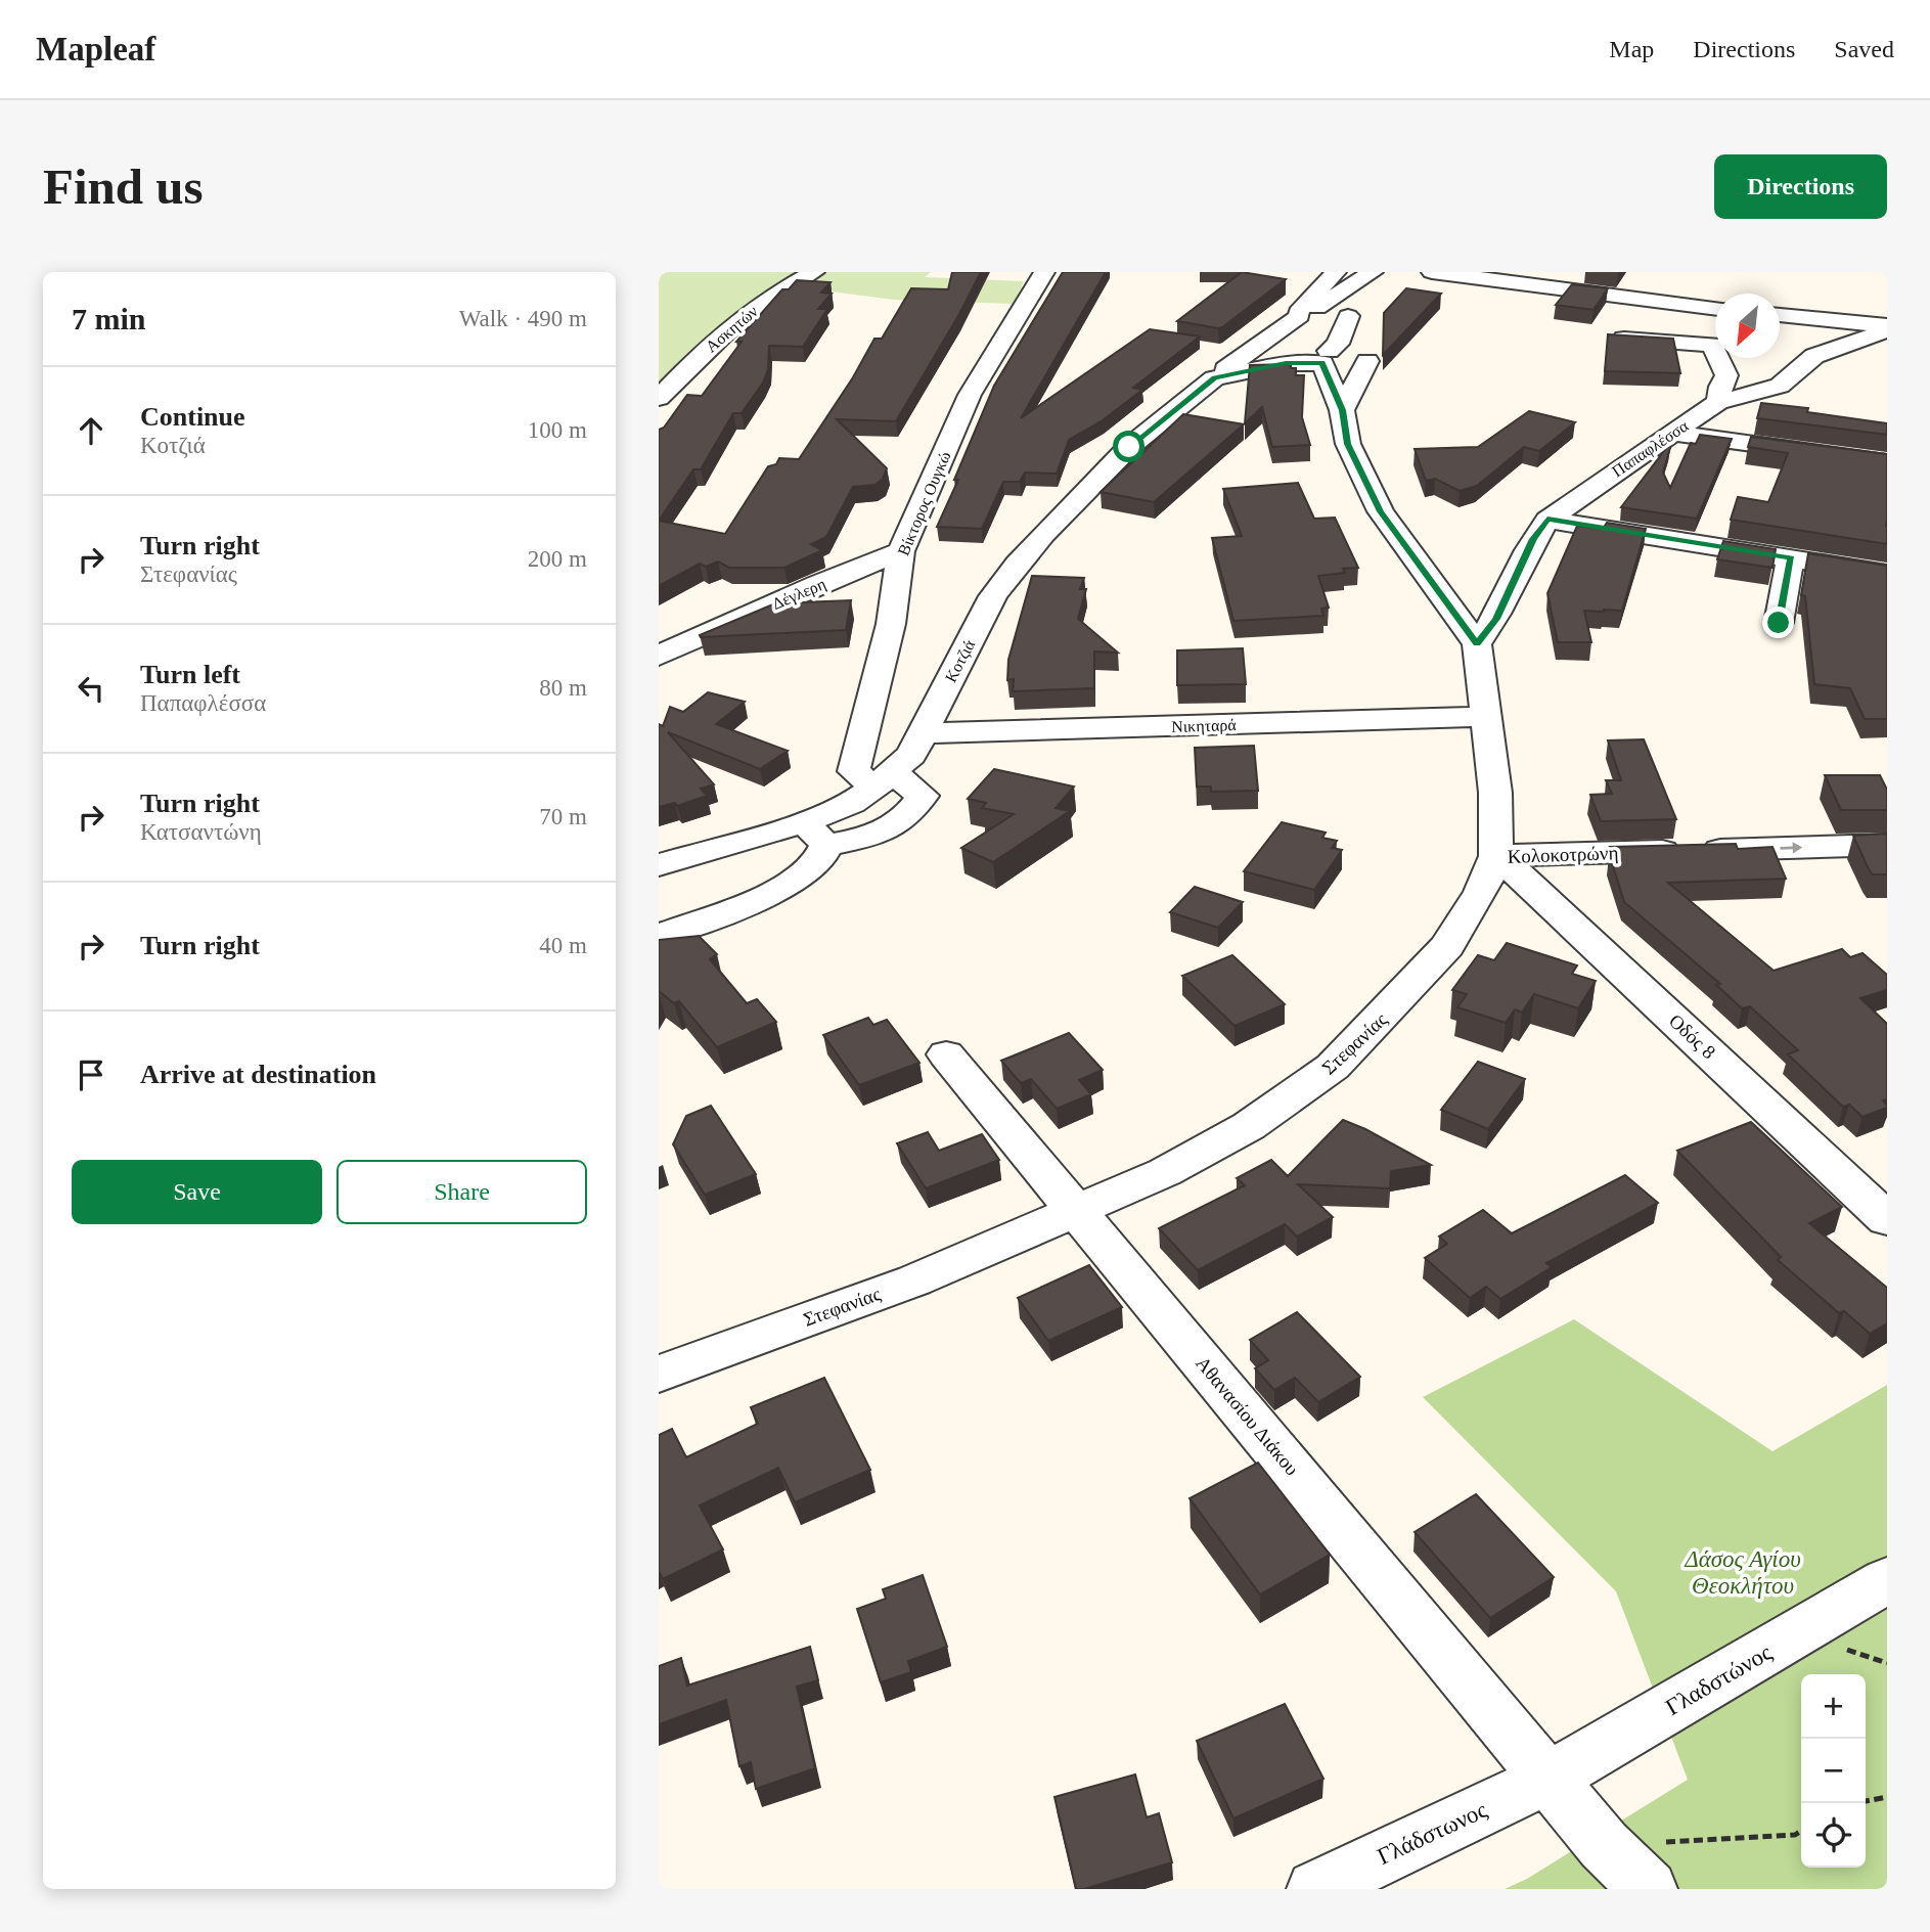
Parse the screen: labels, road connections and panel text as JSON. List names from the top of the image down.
{
  "streets": {
    "street": [
      "Ασκητών",
      "Παπαφλέσσα",
      "Βίκτορος Ουγκώ",
      "Δέγλερη",
      "Κοτζιά",
      "Νικηταρά",
      "Κολοκοτρώνη",
      "Οδός 8",
      "Στεφανίας",
      "Αθανασίου Διάκου",
      "Γλαδστώνος",
      "Γλάδστωνος"
    ]
  },
  "crossings": [
    ["Παπαφλέσσα", "Στεφανίας"],
    ["Βίκτορος Ουγκώ", "Δέγλερη"],
    ["Βίκτορος Ουγκώ", "Κοτζιά"],
    ["Κοτζιά", "Νικηταρά"],
    ["Κοτζιά", "Στεφανίας"],
    ["Νικηταρά", "Στεφανίας"],
    ["Κολοκοτρώνη", "Οδός 8"],
    ["Κολοκοτρώνη", "Στεφανίας"],
    ["Οδός 8", "Στεφανίας"],
    ["Στεφανίας", "Αθανασίου Διάκου"],
    ["Αθανασίου Διάκου", "Γλαδστώνος"],
    ["Αθανασίου Διάκου", "Γλάδστωνος"],
    ["Γλαδστώνος", "Γλάδστωνος"]
  ],
  "parks": ["Δάσος Αγίου Θεοκλήτου"],
  "north": "bottom left",
  "page": {
    "header": "Mapleaf",
    "nav": ["Map", "Directions", "Saved"],
    "buttons": [
      "Directions",
      ["Save", "Share"]
    ],
    "title": "Find us",
    "heading": ["7 min", "Walk · 490 m"],
    "list": [
      ["Continue", "Κοτζιά", "100 m"],
      ["Turn right", "Στεφανίας", "200 m"],
      ["Turn left", "Παπαφλέσσα", "80 m"],
      ["Turn right", "Κατσαντώνη", "70 m"],
      ["Turn right", "40 m"],
      "Arrive at destination"
    ],
    "map_buttons": ["+", "−"]
  }
}
